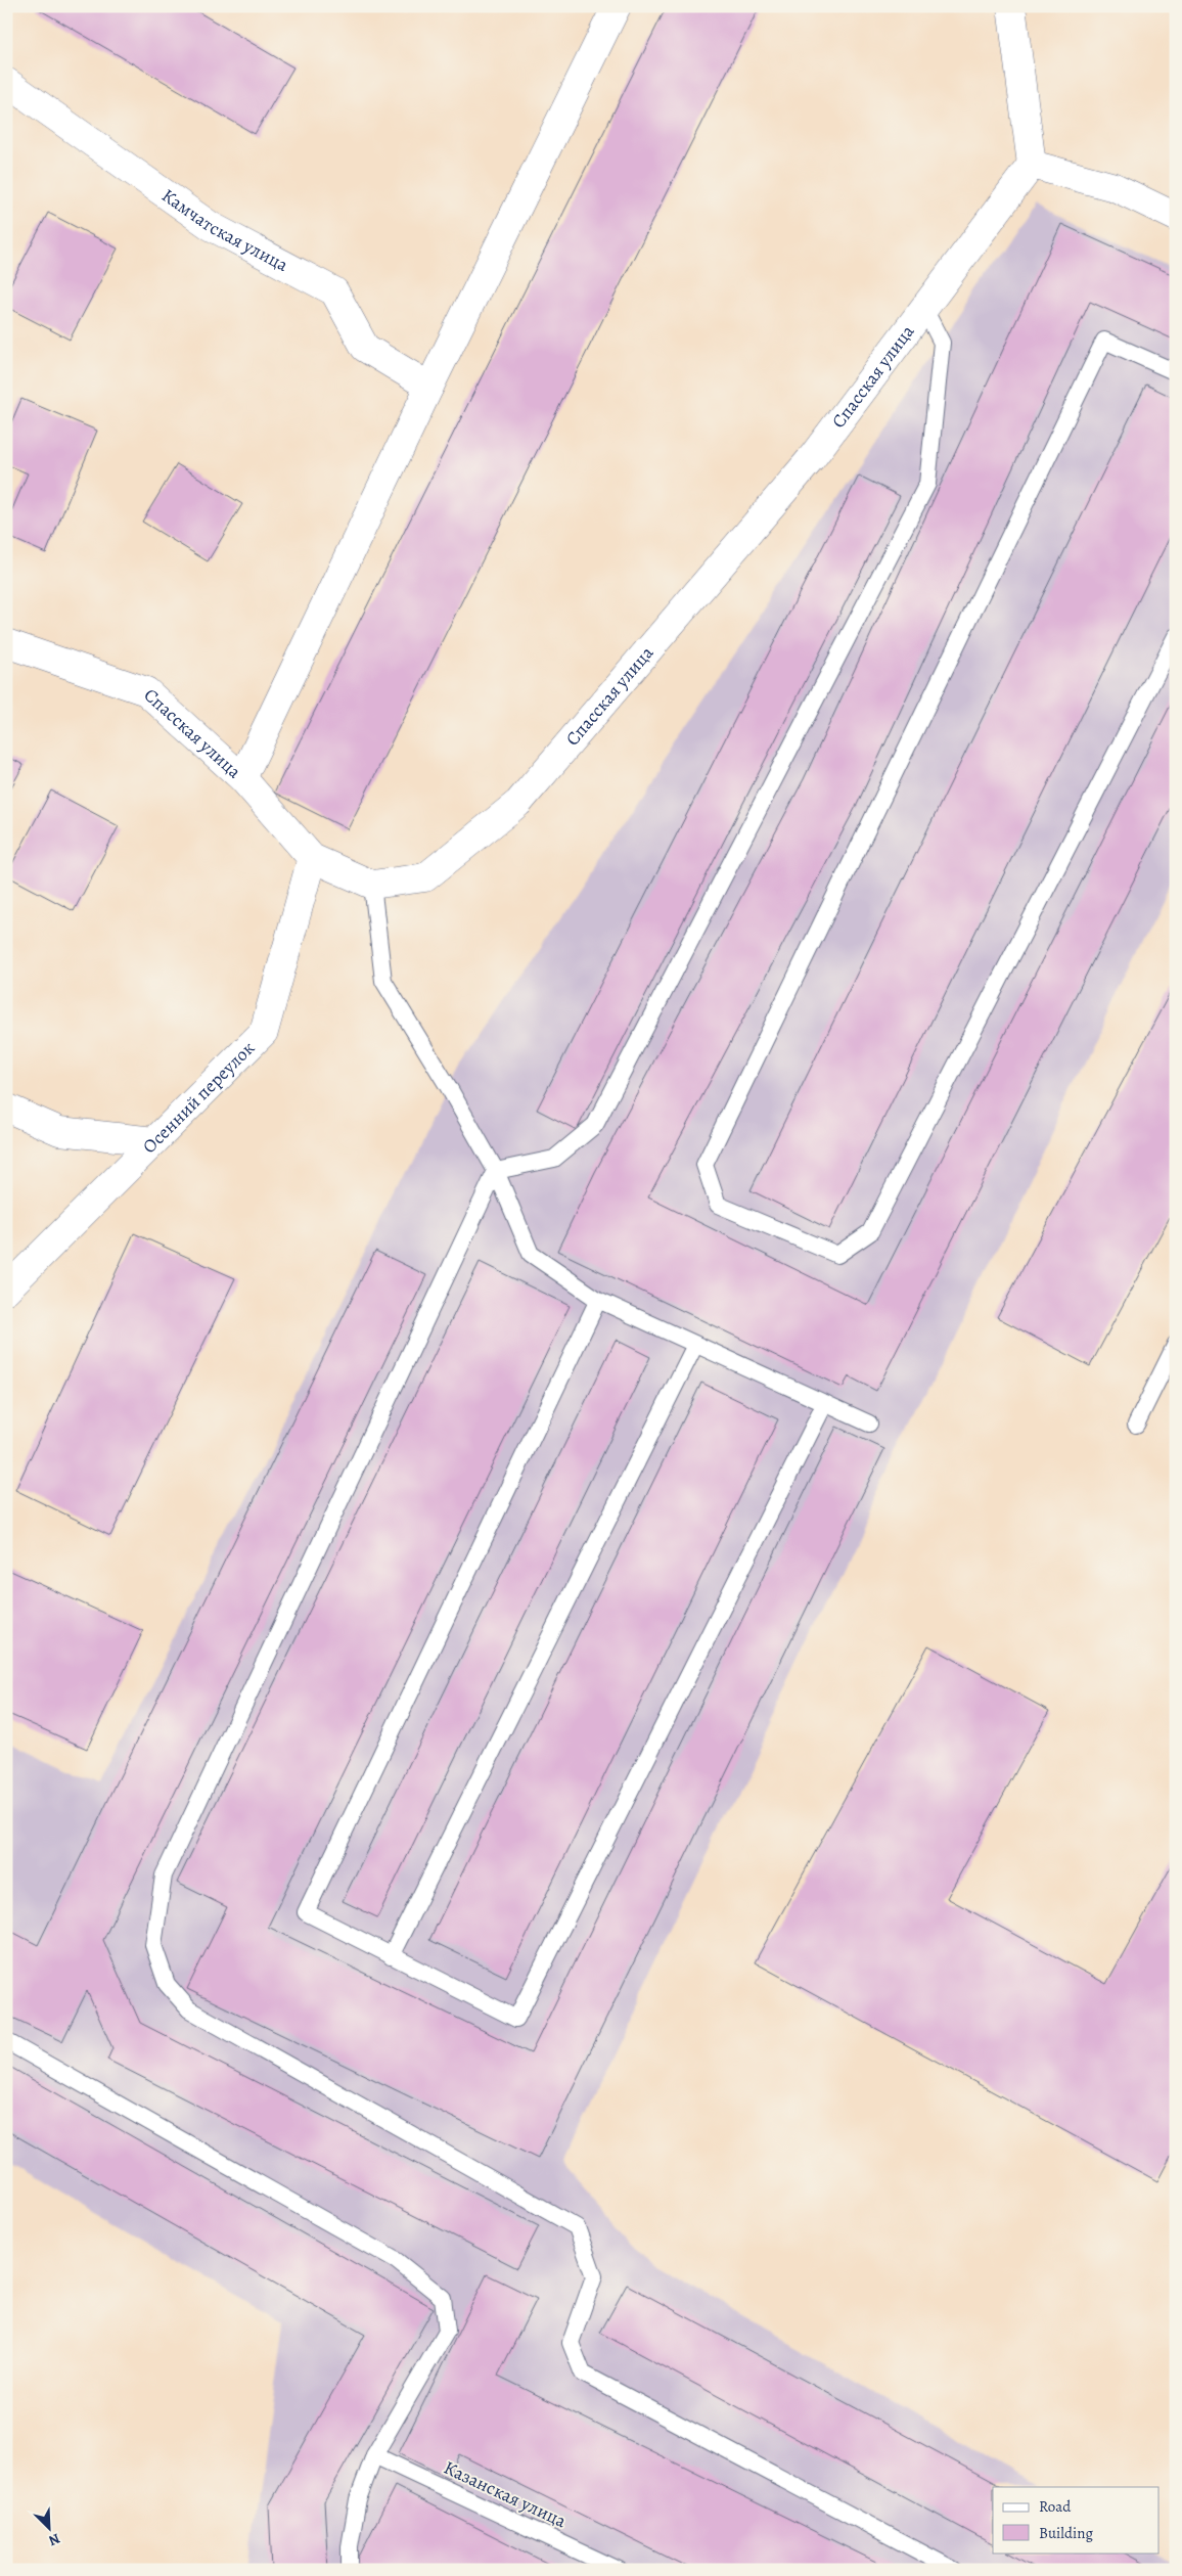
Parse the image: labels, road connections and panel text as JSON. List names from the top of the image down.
{
  "streets": {
    "street": ["Камчатская улица", "Спасская улица", "Осенний переулок"],
    "lane": ["Казанская улица"]
  },
  "crossings": [
    ["Спасская улица", "Осенний переулок"]
  ],
  "legend": ["Road", "Building"],
  "north": "bottom right"
}
